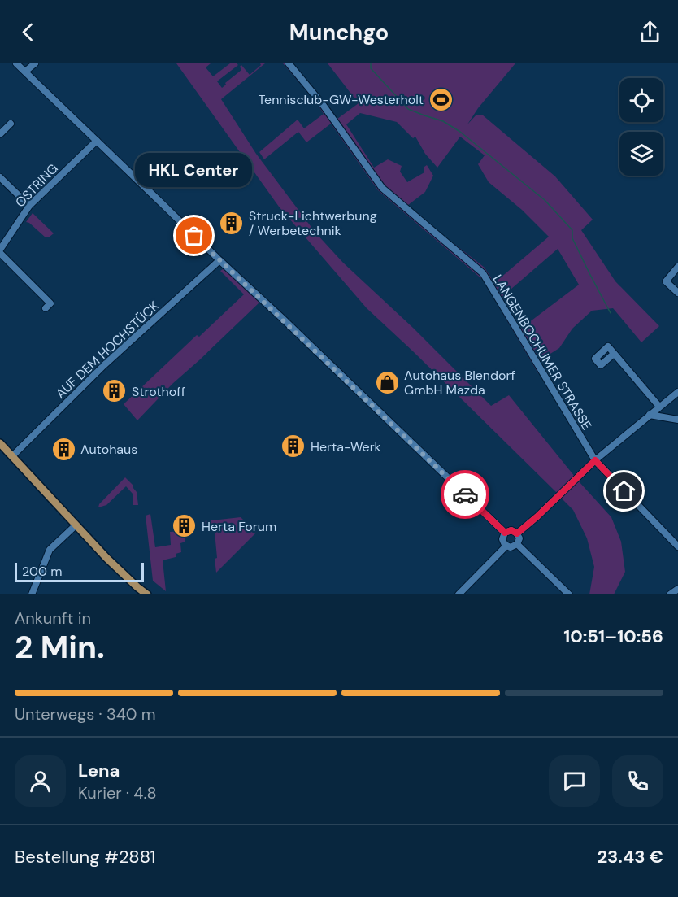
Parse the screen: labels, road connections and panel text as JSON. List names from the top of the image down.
{
  "streets": {
    "street": ["OSTRING", "AUF DEM HOCHSTÜCK", "LANGENBOCHUMER STRASSE"]
  },
  "places": {
    "sports": ["Tennisclub-GW-Westerholt"],
    "building": [
      "Struck-Lichtwerbung / Werbetechnik",
      "Strothoff",
      "Herta-Werk",
      "Autohaus",
      "Herta Forum"
    ],
    "other": ["HKL Center"],
    "shop": ["Autohaus Blendorf GmbH Mazda"]
  },
  "scale_bar": "200 m",
  "page": {
    "header": "Munchgo",
    "bubble": "HKL Center",
    "scale": "200 m",
    "heading": ["2 Min.", "Ankunft in", "10:51–10:56"],
    "panel": [
      "Lena",
      "Kurier · 4.8",
      "Bestellung #2881",
      "23.43 €"
    ],
    "bar": "Unterwegs · 340 m"
  }
}
